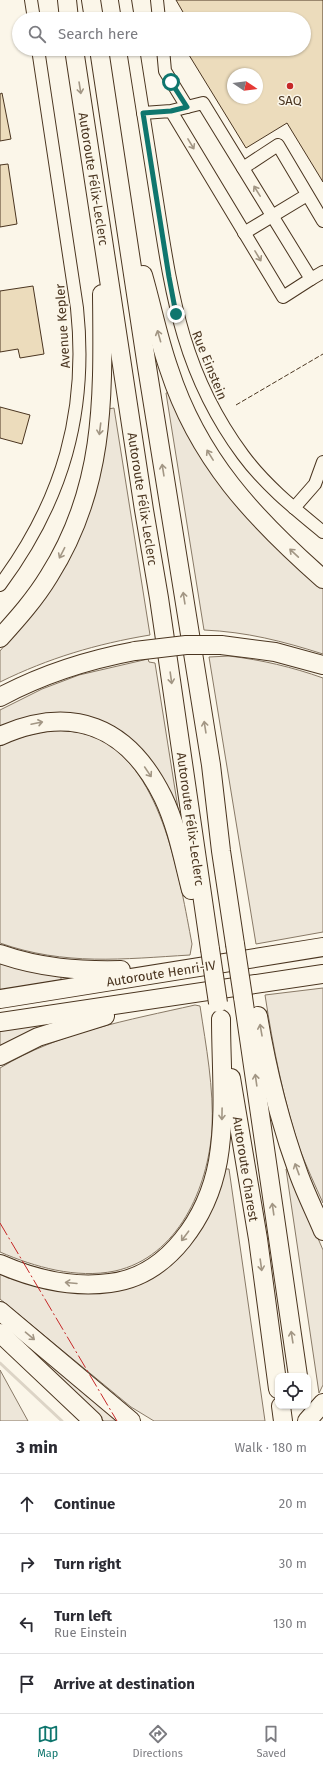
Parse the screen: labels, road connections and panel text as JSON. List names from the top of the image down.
{
  "streets": {
    "highway": ["Autoroute Félix-Leclerc", "Autoroute Henri-IV", "Autoroute Charest"],
    "street": ["Avenue Kepler", "Rue Einstein"]
  },
  "crossings": [
    ["Autoroute Félix-Leclerc", "Autoroute Charest"]
  ],
  "places": ["SAQ"],
  "north": "right",
  "page": {
    "search": "Search here",
    "heading": ["3 min", "Walk · 180 m"],
    "list": [
      ["Continue", "20 m"],
      ["Turn right", "30 m"],
      ["Turn left", "Rue Einstein", "130 m"],
      "Arrive at destination"
    ],
    "nav": ["Map", "Directions", "Saved"]
  }
}
